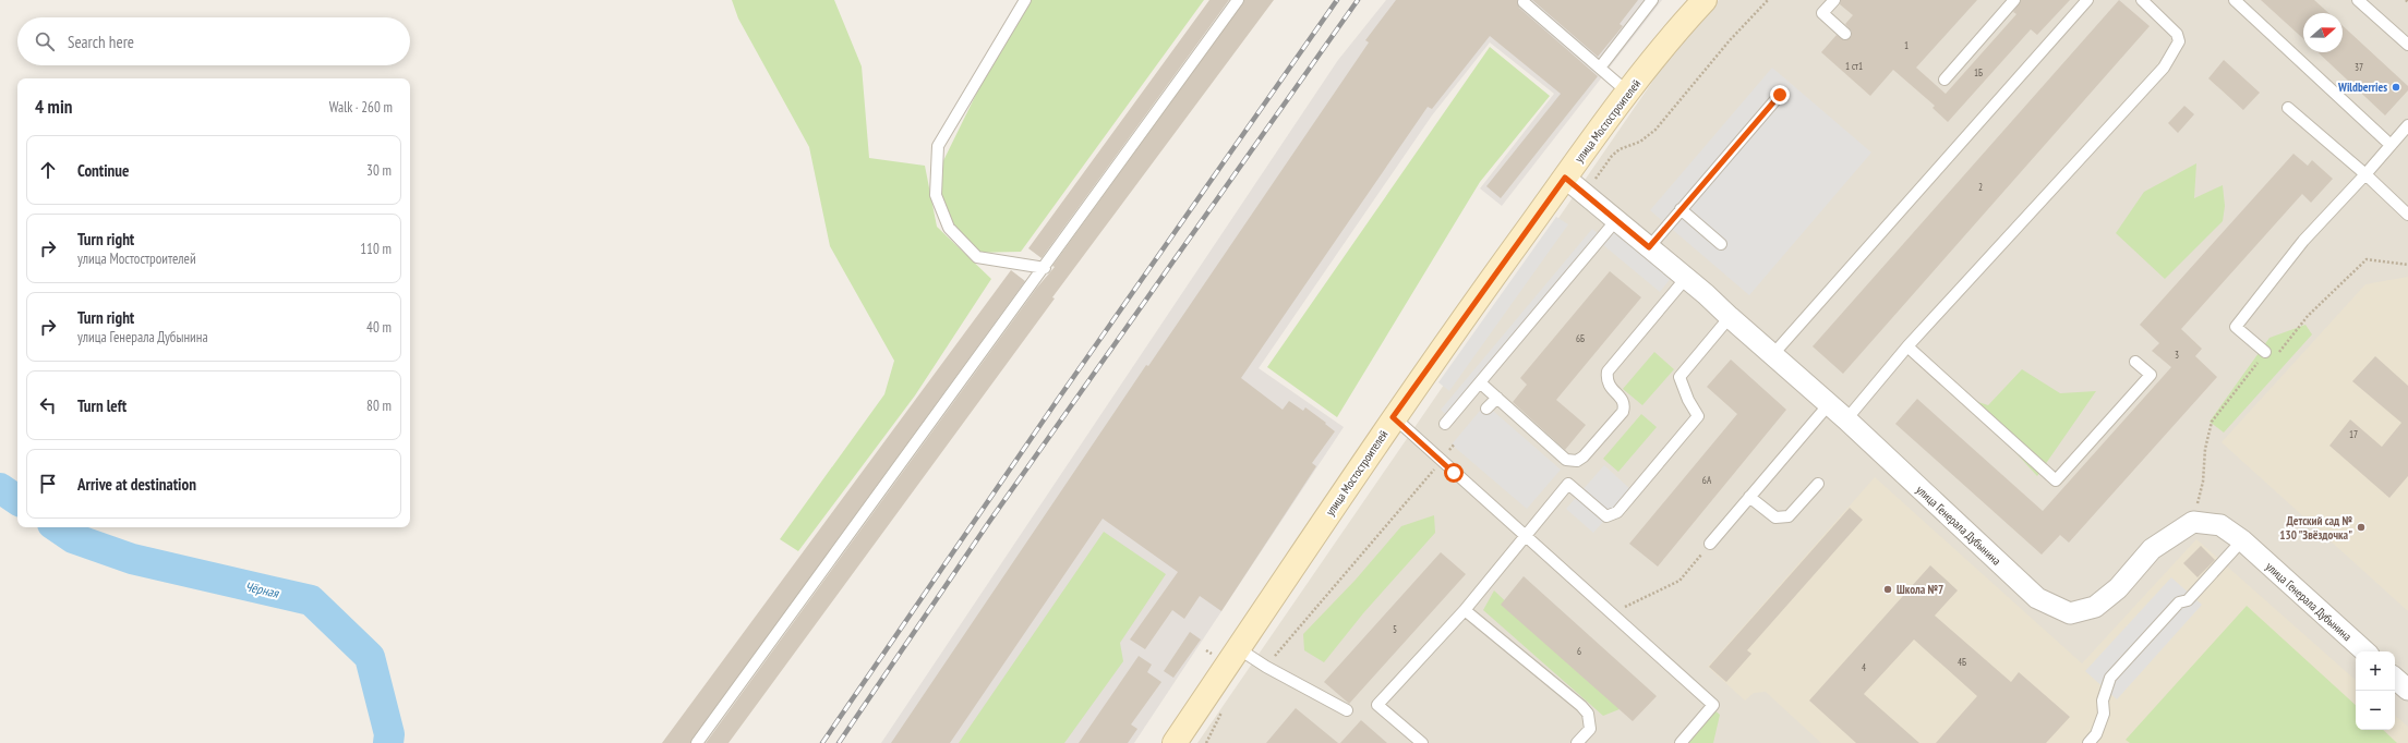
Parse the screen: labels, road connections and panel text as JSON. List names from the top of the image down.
{
  "streets": {
    "main road": ["улица Мостостроителей"],
    "street": ["улица Генерала Дубынина"]
  },
  "crossings": [
    ["улица Мостостроителей", "улица Генерала Дубынина"]
  ],
  "water": ["Чёрная"],
  "places": ["Wildberries", "Детский сад № 130 \"Звёздочка\"", "Школа №7"],
  "house_numbers": [
    "1",
    "1 ст1",
    "37",
    "1Б",
    "2",
    "6Б",
    "3",
    "17",
    "6А",
    "5",
    "6",
    "4Б",
    "4"
  ],
  "north": "right",
  "page": {
    "search": "Search here",
    "heading": ["4 min", "Walk · 260 m"],
    "list": [
      ["Continue", "30 m"],
      ["Turn right", "улица Мостостроителей", "110 m"],
      ["Turn right", "улица Генерала Дубынина", "40 m"],
      ["Turn left", "80 m"],
      "Arrive at destination"
    ],
    "map_buttons": ["+", "−"]
  }
}
